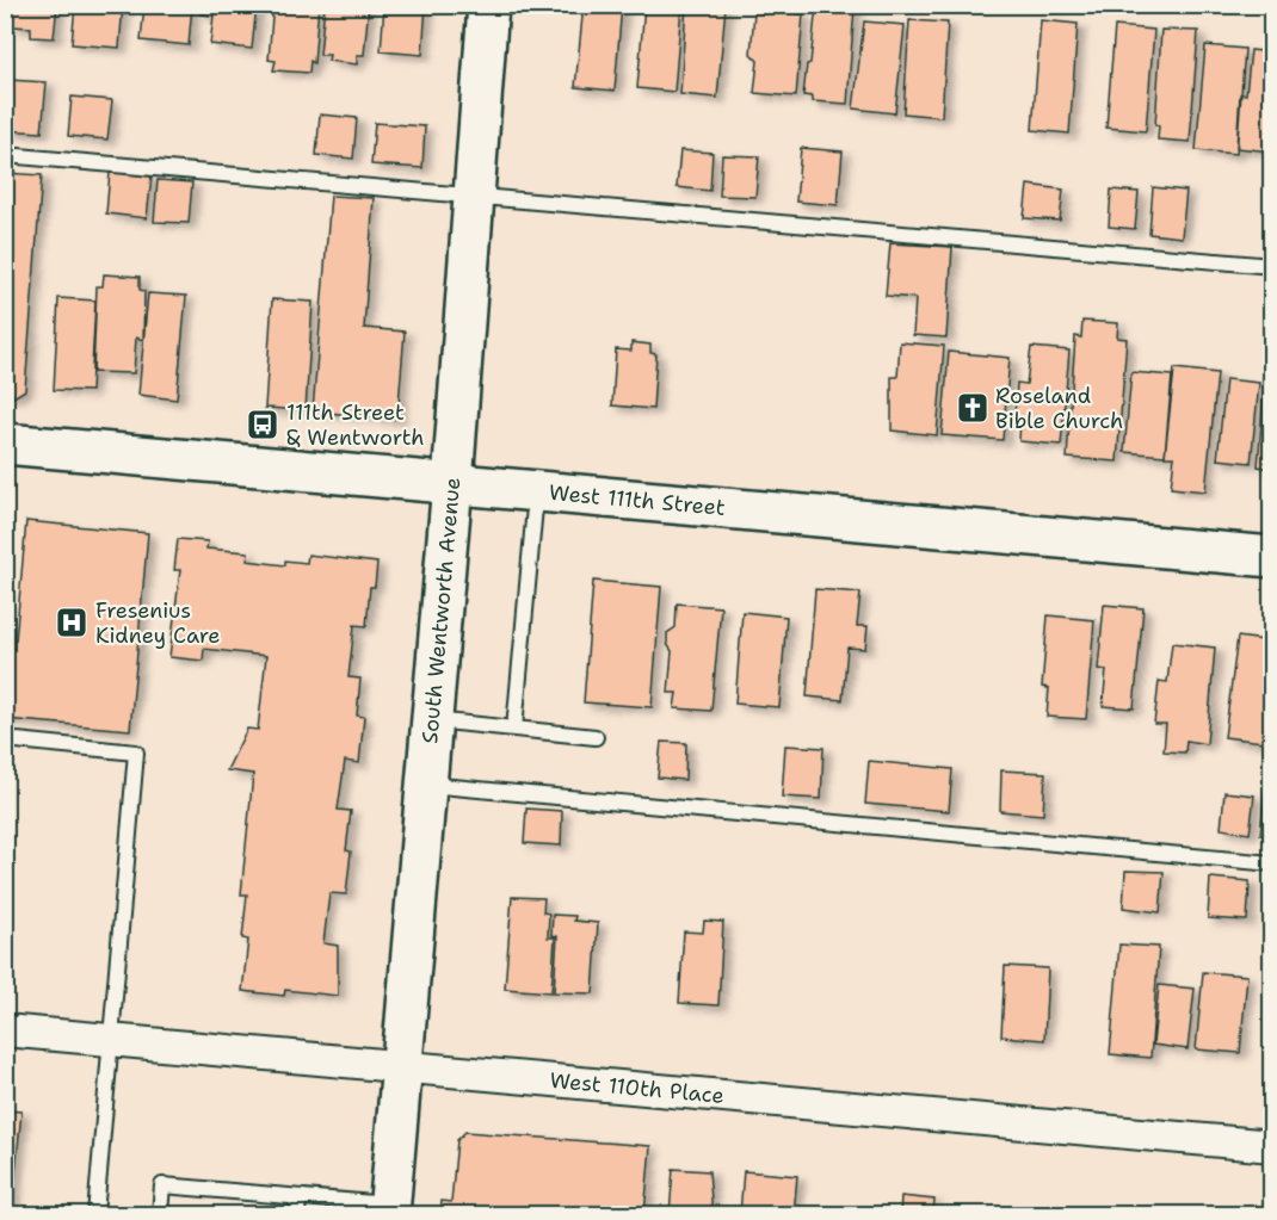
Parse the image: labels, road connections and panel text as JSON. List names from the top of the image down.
{
  "streets": {
    "main road": ["West 111th Street", "South Wentworth Avenue"],
    "street": ["West 110th Place"]
  },
  "crossings": [
    ["West 111th Street", "South Wentworth Avenue"],
    ["South Wentworth Avenue", "West 110th Place"]
  ],
  "places": {
    "church": ["Roseland Bible Church"],
    "bus stop": ["111th Street & Wentworth"],
    "hospital": ["Fresenius Kidney Care"]
  }
}
